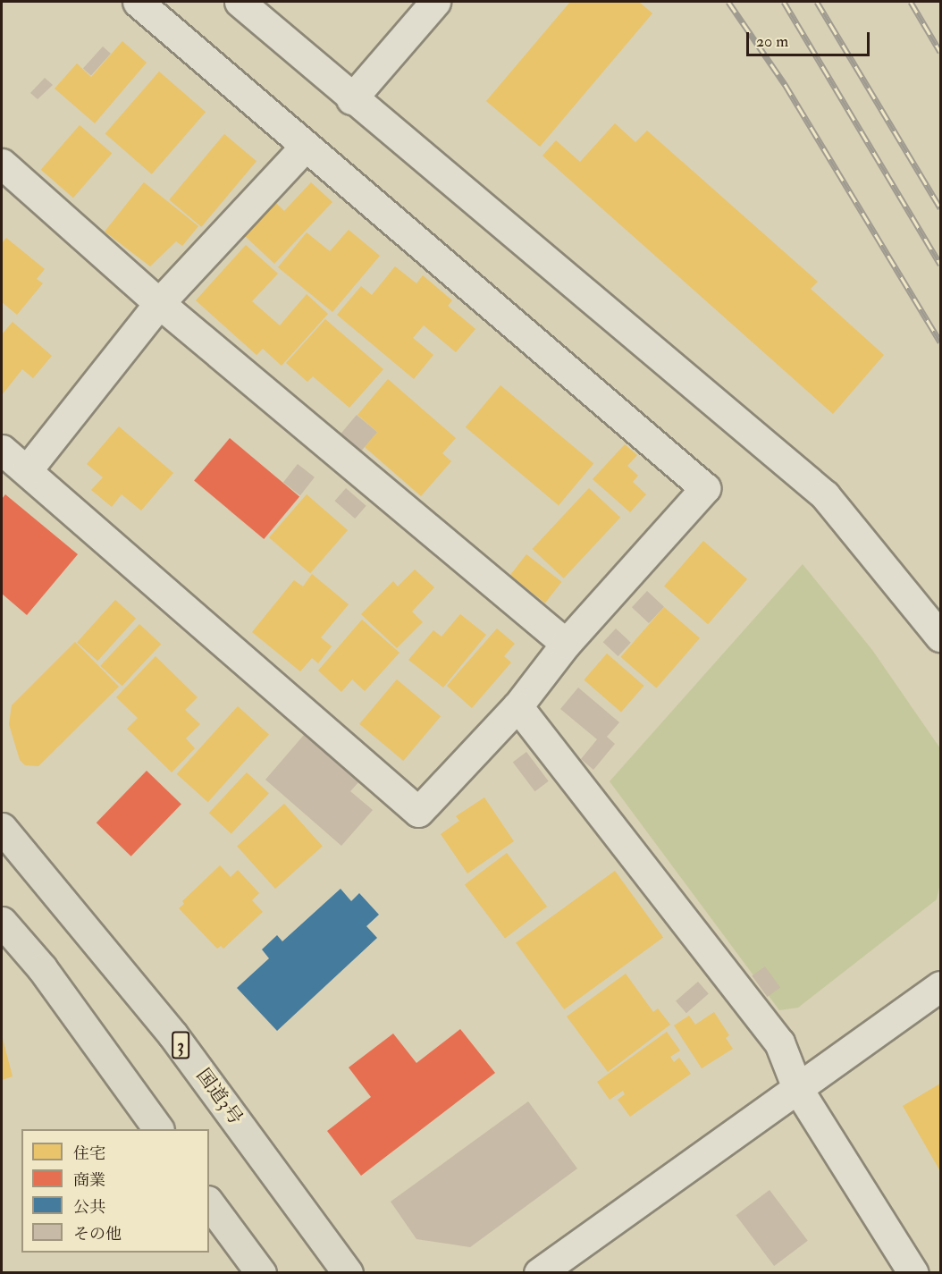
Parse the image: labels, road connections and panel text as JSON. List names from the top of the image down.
{
  "streets": {
    "highway": ["3", "国道3号"]
  },
  "legend": [
    "住宅",
    "商業",
    "公共",
    "その他"
  ],
  "scale_bar": "20 m"
}
